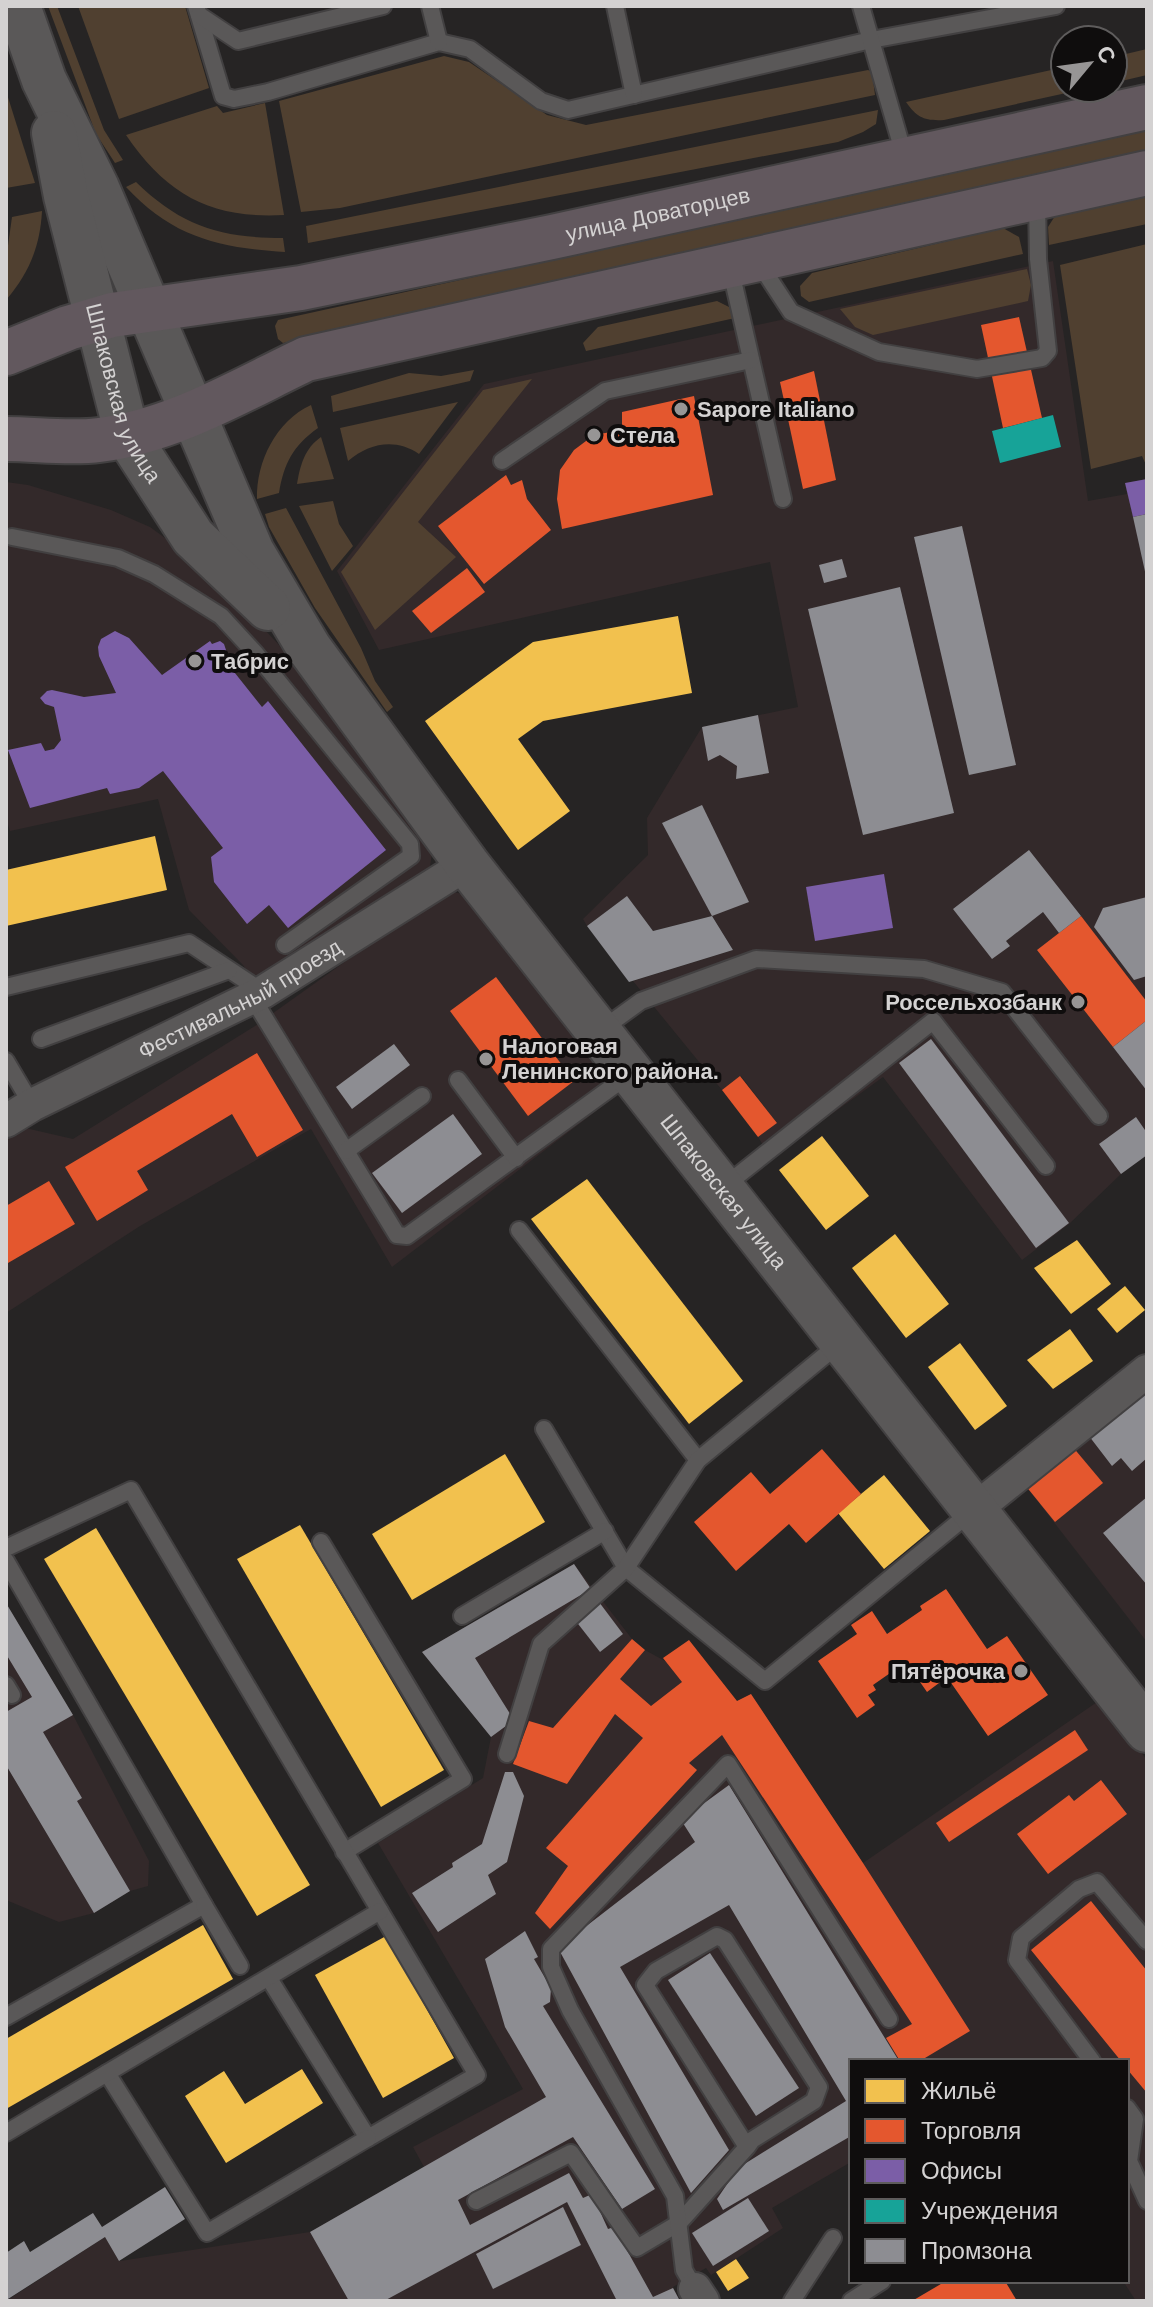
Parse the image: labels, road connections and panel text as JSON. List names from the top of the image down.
{
  "streets": {
    "main road": ["улица Доваторцев", "Шпаковская улица"],
    "street": ["Фестивальный проезд"]
  },
  "crossings": [
    ["Шпаковская улица", "Фестивальный проезд"]
  ],
  "places": [
    "Sapore Italiano",
    "Стела",
    "Табрис",
    "Россельхозбанк",
    "Налоговая Ленинского района.",
    "Пятёрочка"
  ],
  "legend": [
    "Жильё",
    "Торговля",
    "Офисы",
    "Учреждения",
    "Промзона"
  ],
  "north": "top right"
}
